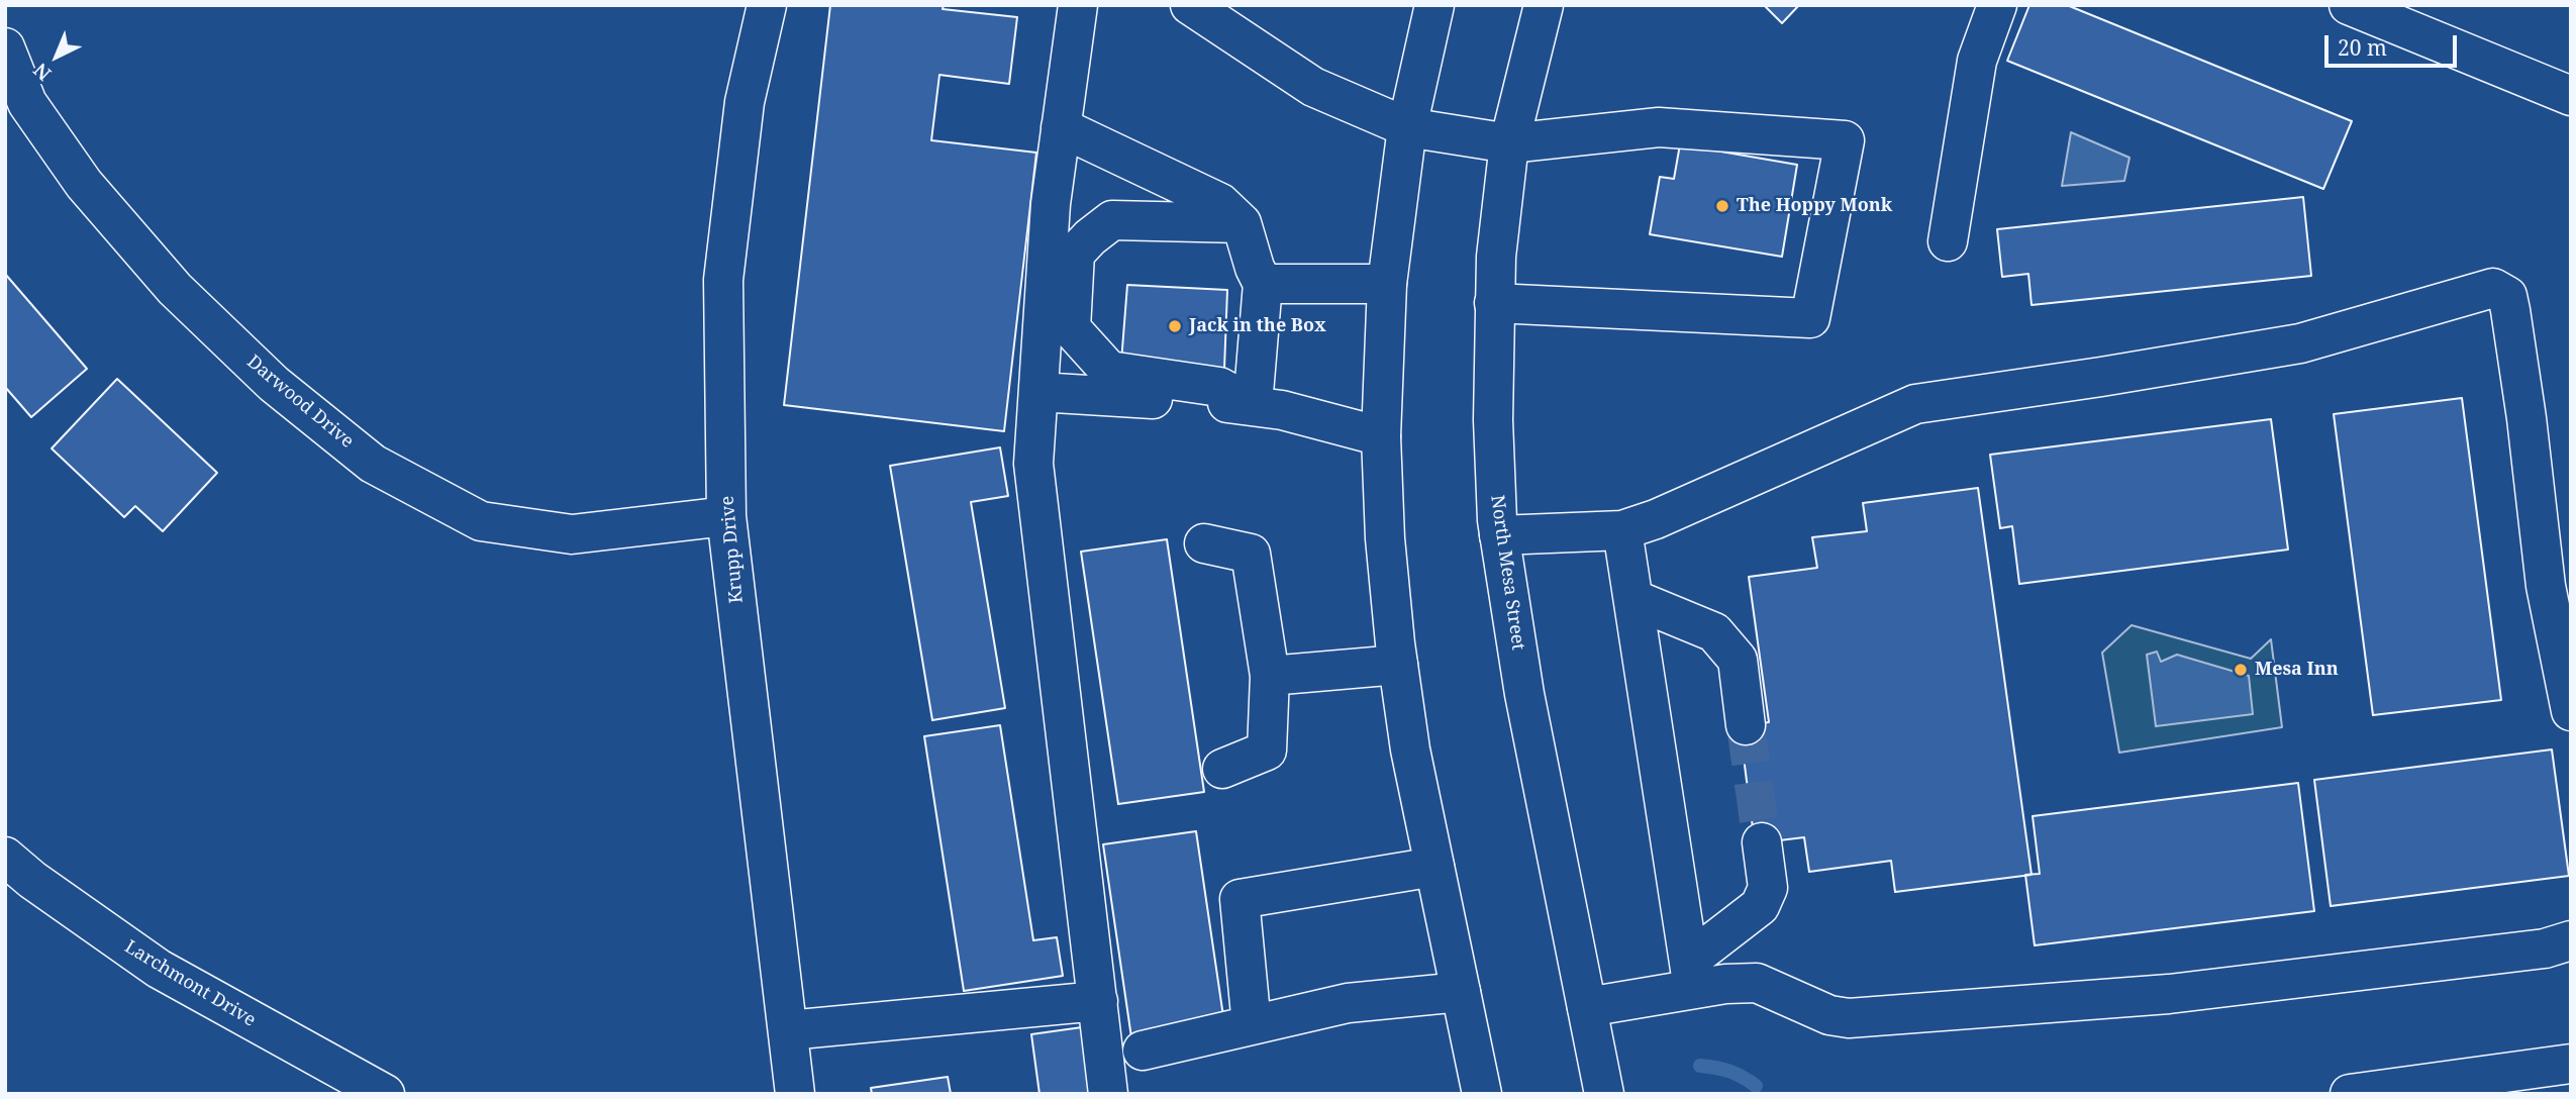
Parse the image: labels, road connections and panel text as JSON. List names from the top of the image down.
{
  "streets": {
    "street": [
      "Darwood Drive",
      "Krupp Drive",
      "North Mesa Street",
      "Larchmont Drive"
    ]
  },
  "crossings": [
    ["Darwood Drive", "Krupp Drive"]
  ],
  "places": ["The Hoppy Monk", "Jack in the Box", "Mesa Inn"],
  "scale_bar": "20 m",
  "north": "bottom left"
}
